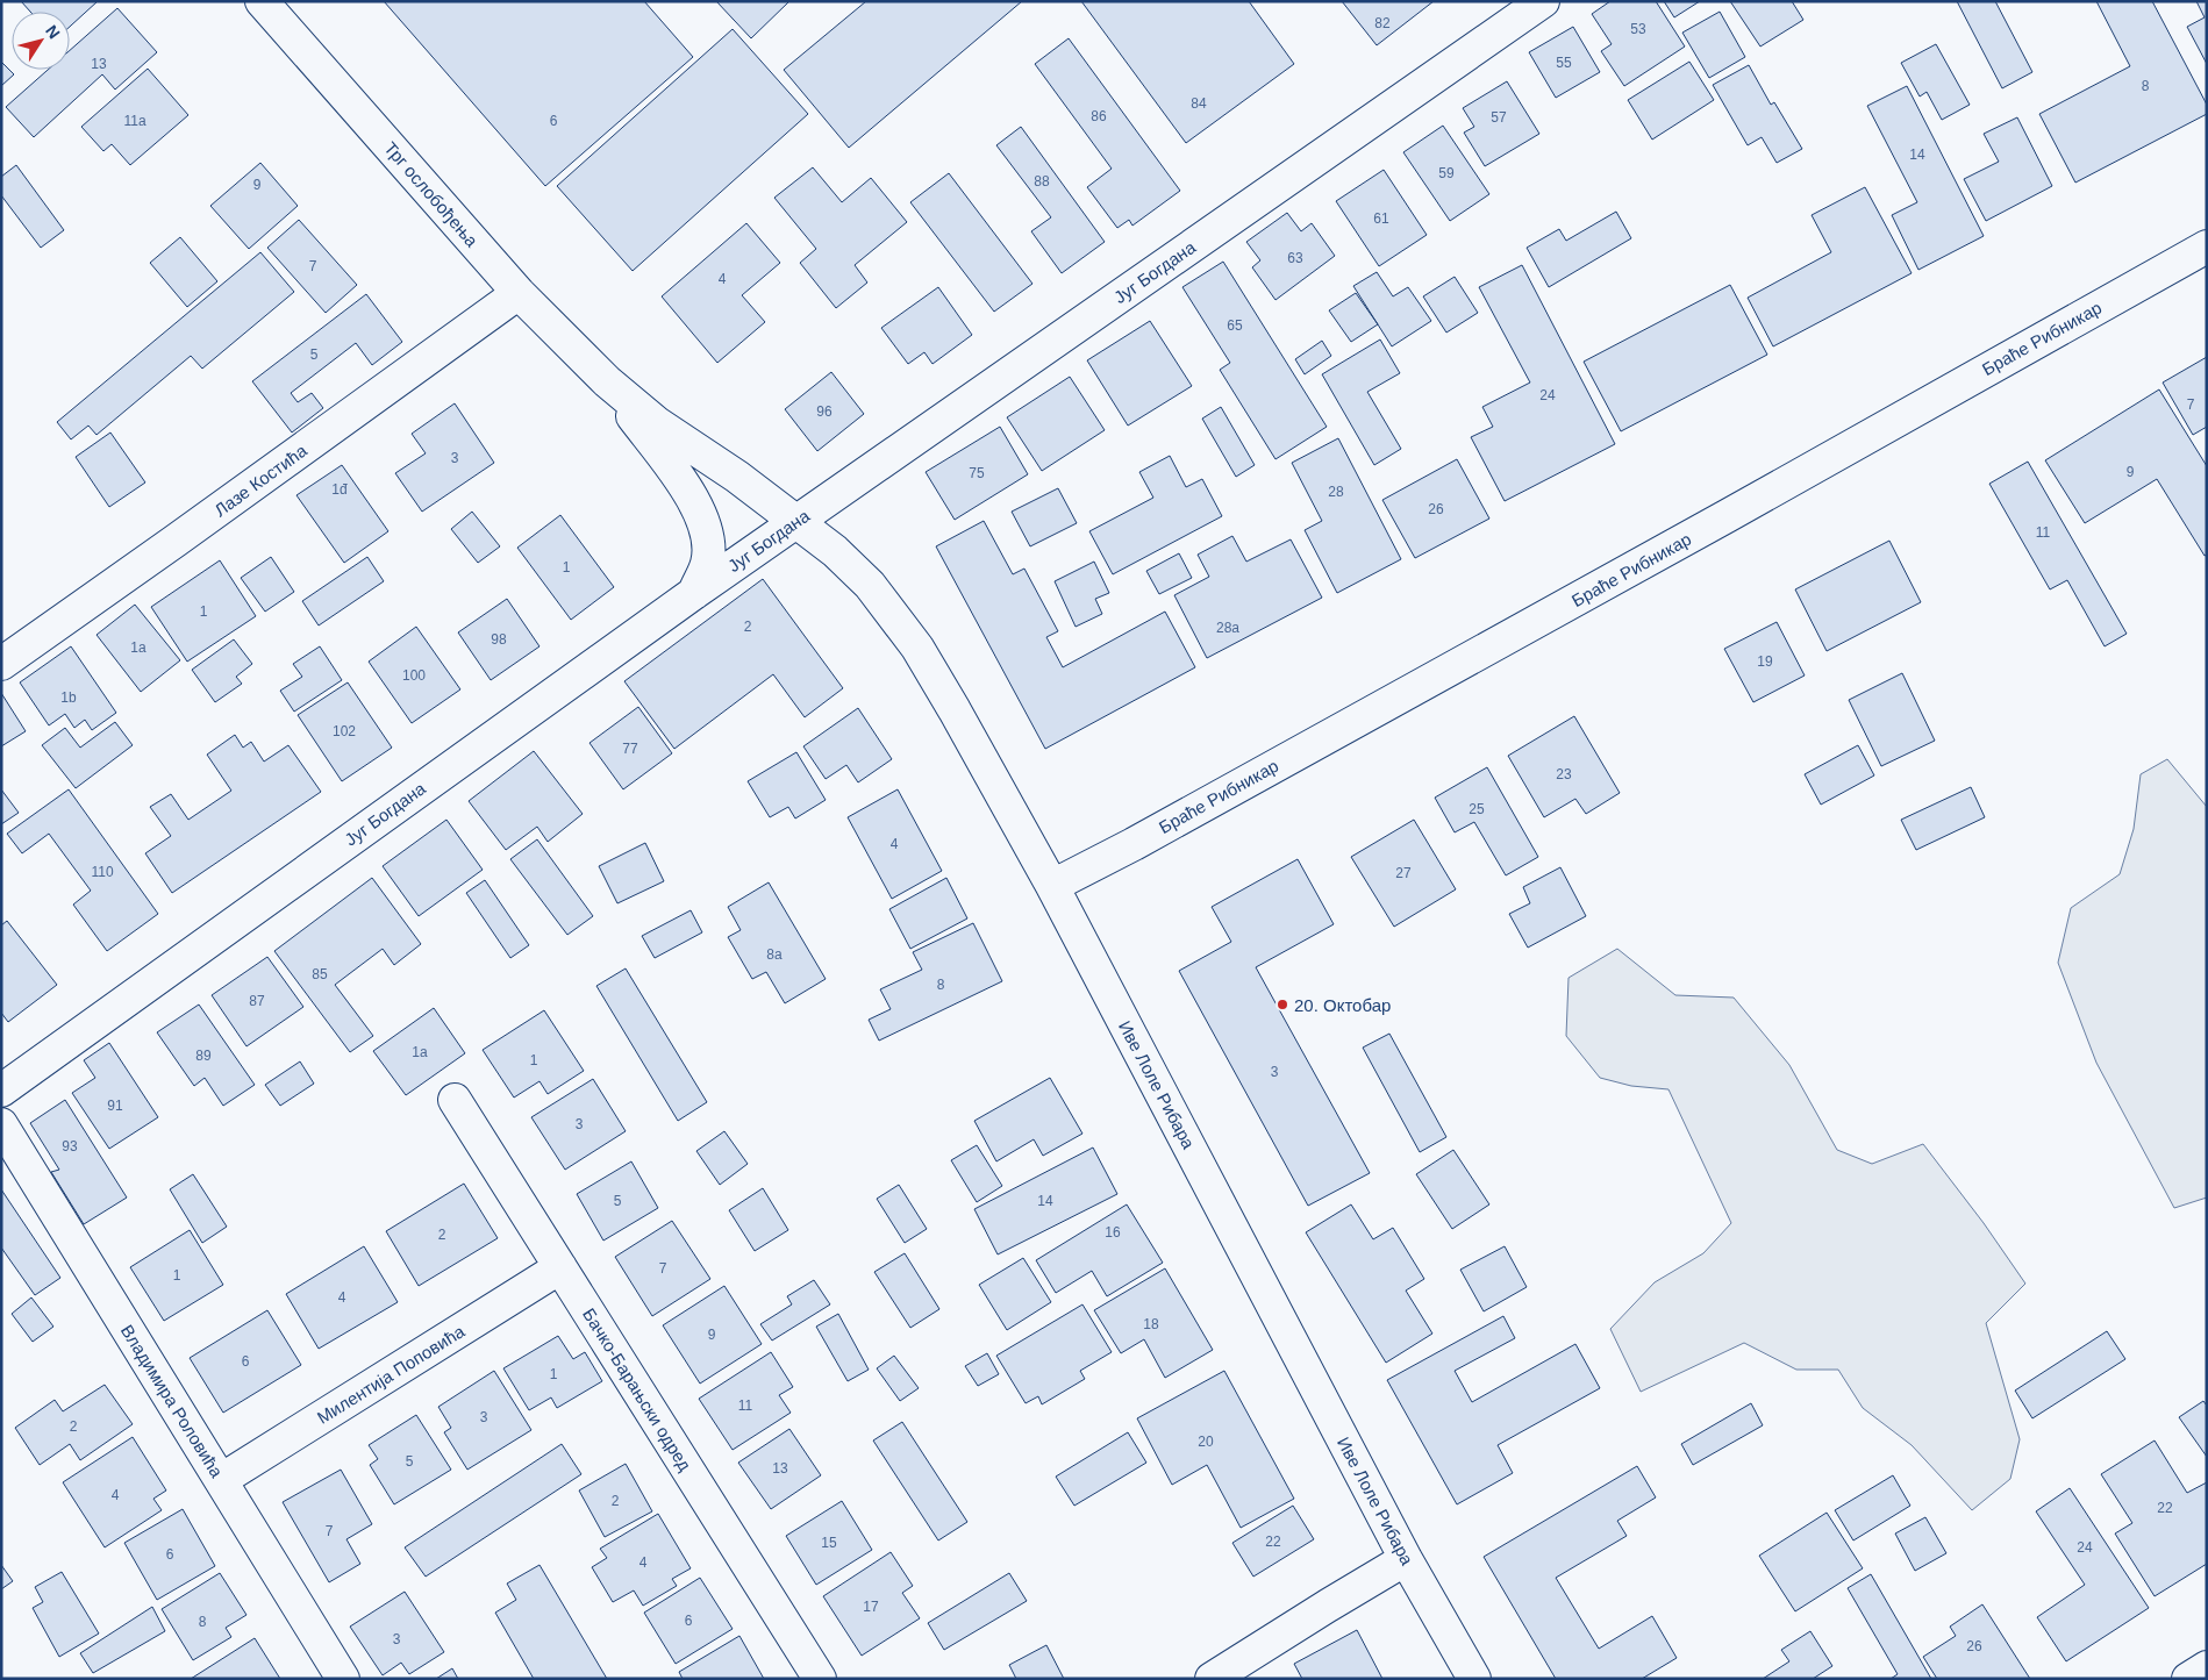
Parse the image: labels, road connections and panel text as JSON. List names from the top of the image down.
{
  "streets": {
    "street": [
      "Трг ослобођења",
      "Југ Богдана",
      "Браће Рибникар",
      "Лазе Костића",
      "Иве Лоле Рибара",
      "Милентија Поповића",
      "Бачко-Барањски одред",
      "Владимира Роловића"
    ]
  },
  "crossings": [
    ["Трг ослобођења", "Југ Богдана"],
    ["Трг ослобођења", "Лазе Костића"],
    ["Трг ослобођења", "Иве Лоле Рибара"],
    ["Југ Богдана", "Иве Лоле Рибара"],
    ["Браће Рибникар", "Иве Лоле Рибара"],
    ["Милентија Поповића", "Бачко-Барањски одред"],
    ["Милентија Поповића", "Владимира Роловића"]
  ],
  "places": ["20. Октобар"],
  "house_numbers": [
    "82",
    "53",
    "55",
    "13",
    "8",
    "84",
    "86",
    "57",
    "11a",
    "6",
    "14",
    "59",
    "88",
    "9",
    "61",
    "63",
    "7",
    "4",
    "65",
    "5",
    "24",
    "7",
    "96",
    "3",
    "9",
    "75",
    "1đ",
    "28",
    "26",
    "11",
    "1",
    "1",
    "2",
    "28a",
    "98",
    "1a",
    "19",
    "100",
    "1b",
    "102",
    "77",
    "23",
    "25",
    "4",
    "110",
    "27",
    "8a",
    "85",
    "8",
    "87",
    "1a",
    "89",
    "1",
    "3",
    "91",
    "3",
    "93",
    "5",
    "14",
    "16",
    "2",
    "7",
    "1",
    "4",
    "18",
    "9",
    "6",
    "1",
    "11",
    "3",
    "2",
    "20",
    "5",
    "13",
    "4",
    "2",
    "22",
    "7",
    "22",
    "15",
    "24",
    "6",
    "4",
    "17",
    "6",
    "8",
    "3",
    "26"
  ],
  "north": "top right"
}
